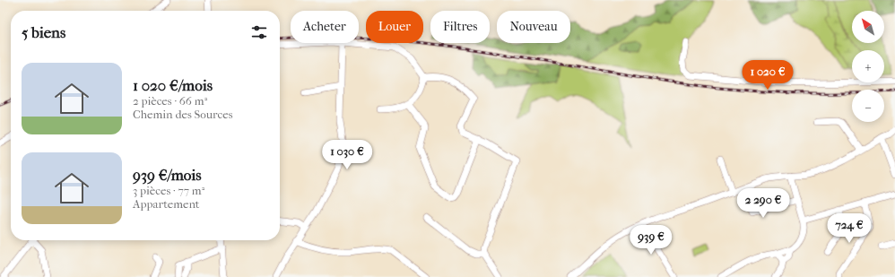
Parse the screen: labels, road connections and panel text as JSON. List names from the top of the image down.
{
  "north": "top left",
  "page": {
    "map_buttons": ["+", "−"],
    "chip": [
      "Acheter",
      "Louer",
      "Filtres",
      "Nouveau"
    ],
    "heading": "5 biens",
    "list": [
      {
        "name": "1 020 €/mois",
        "note": "2 pièces · 66 m² · Chemin des Sources"
      },
      {
        "name": "939 €/mois",
        "note": "3 pièces · 77 m² · Appartement"
      }
    ],
    "price": [
      "1 020 €",
      "1 030 €",
      "2 290 €",
      "724 €",
      "939 €"
    ]
  }
}
